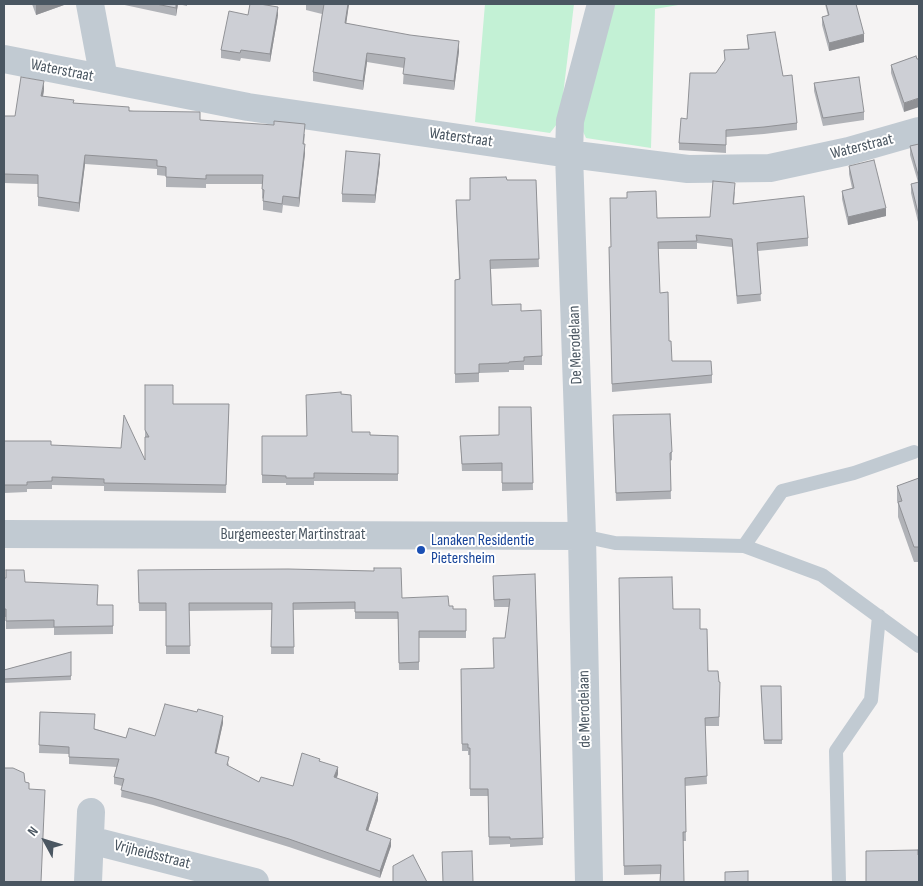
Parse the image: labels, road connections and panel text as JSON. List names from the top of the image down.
{
  "streets": {
    "street": [
      "Waterstraat",
      "De Merodelaan",
      "Burgemeester Martinstraat",
      "de Merodelaan",
      "Vrijheidsstraat"
    ]
  },
  "crossings": [
    ["Waterstraat", "De Merodelaan"],
    ["De Merodelaan", "Burgemeester Martinstraat"],
    ["De Merodelaan", "de Merodelaan"],
    ["Burgemeester Martinstraat", "de Merodelaan"]
  ],
  "places": ["Lanaken Residentie Pietersheim"],
  "north": "top left"
}
